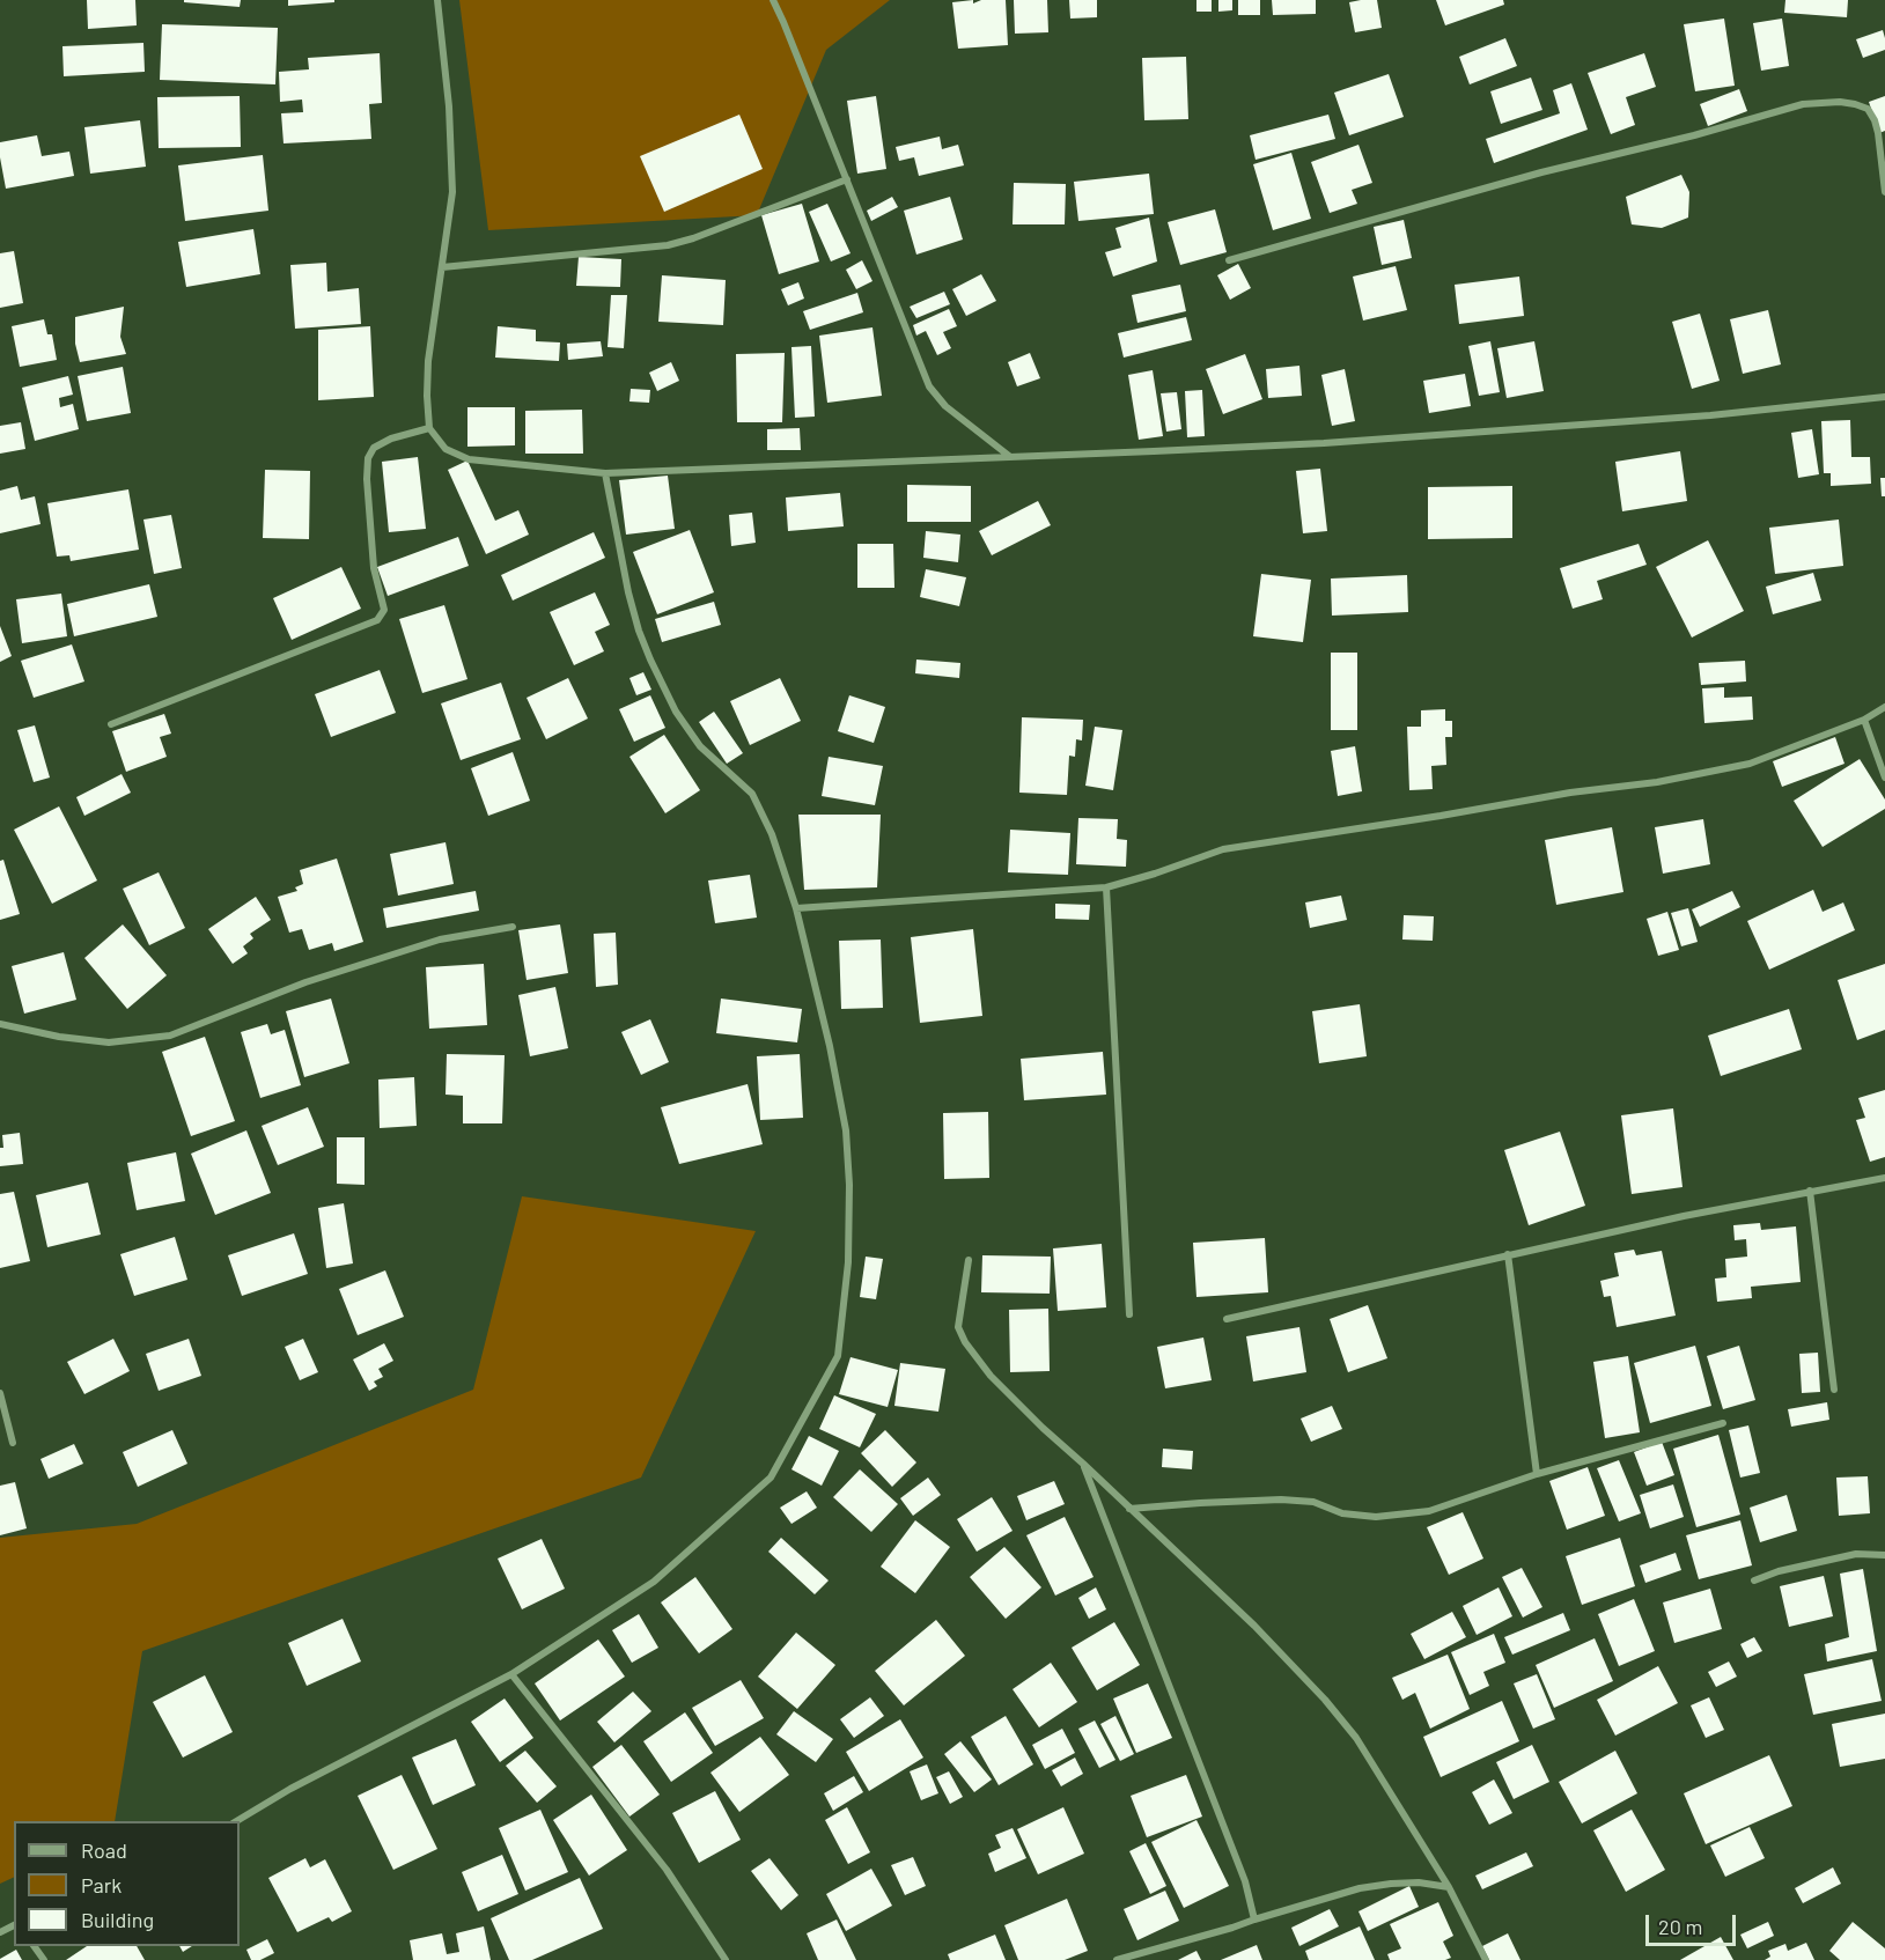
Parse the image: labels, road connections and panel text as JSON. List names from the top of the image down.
{
  "legend": ["Road", "Park", "Building"],
  "scale_bar": "20 m"
}
